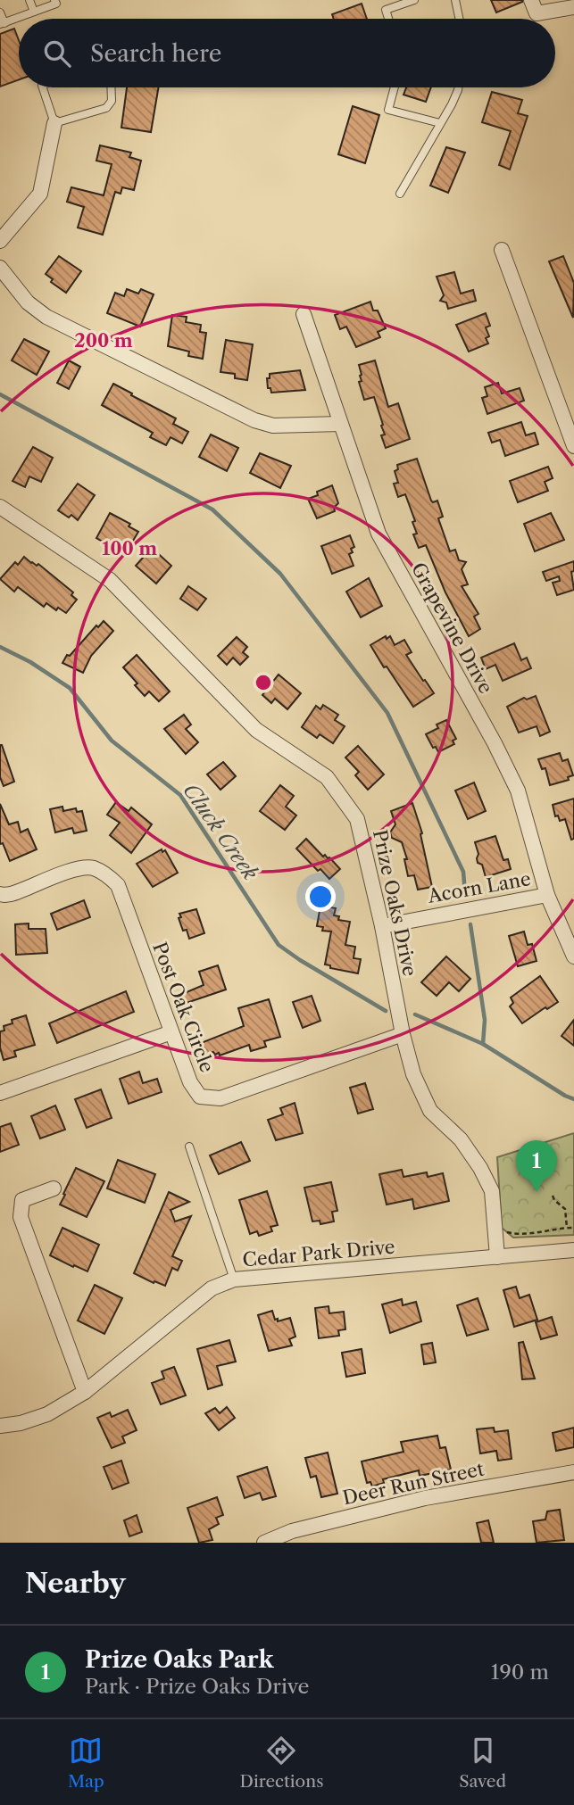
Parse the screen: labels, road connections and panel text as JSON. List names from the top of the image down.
{
  "streets": {
    "street": [
      "Grapevine Drive",
      "Acorn Lane",
      "Prize Oaks Drive",
      "Post Oak Circle",
      "Cedar Park Drive",
      "Deer Run Street"
    ]
  },
  "crossings": [
    ["Grapevine Drive", "Acorn Lane"],
    ["Acorn Lane", "Prize Oaks Drive"],
    ["Prize Oaks Drive", "Post Oak Circle"],
    ["Prize Oaks Drive", "Cedar Park Drive"]
  ],
  "water": ["Cluck Creek"],
  "page": {
    "search": "Search here",
    "pins": "1",
    "heading": "Nearby",
    "list": [
      {
        "mark": "1",
        "name": "Prize Oaks Park",
        "note": "Park · Prize Oaks Drive",
        "value": "190 m"
      }
    ],
    "nav": ["Map", "Directions", "Saved"]
  },
  "rings": ["200 m", "100 m"]
}
